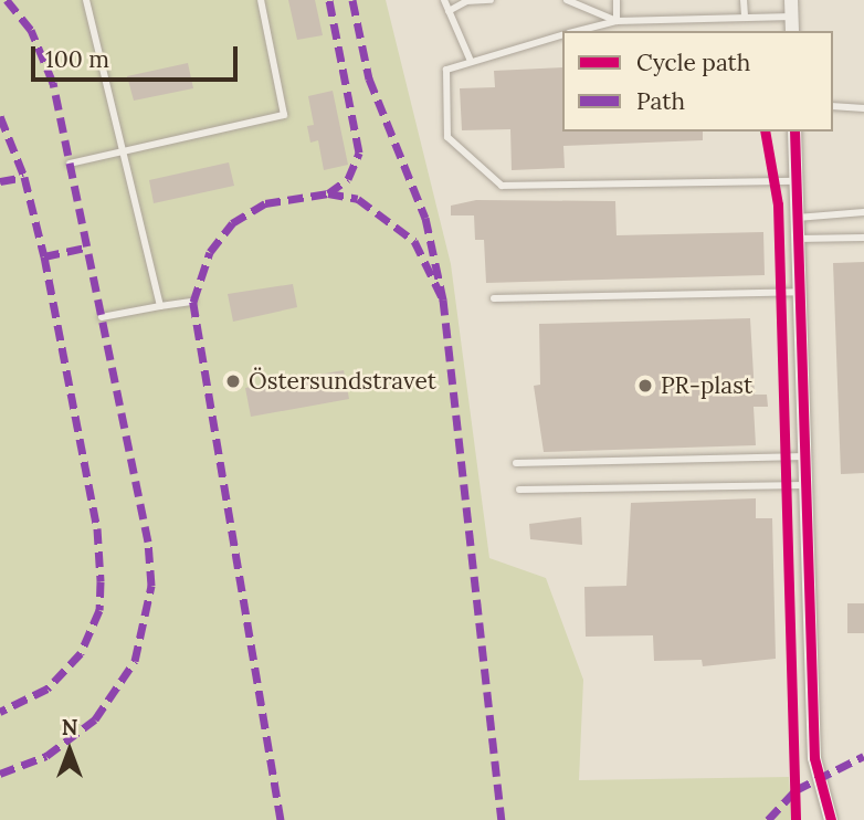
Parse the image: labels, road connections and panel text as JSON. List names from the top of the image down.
{
  "places": ["Östersundstravet", "PR-plast"],
  "legend": ["Cycle path", "Path"],
  "scale_bar": "100 m",
  "north": "top"
}
